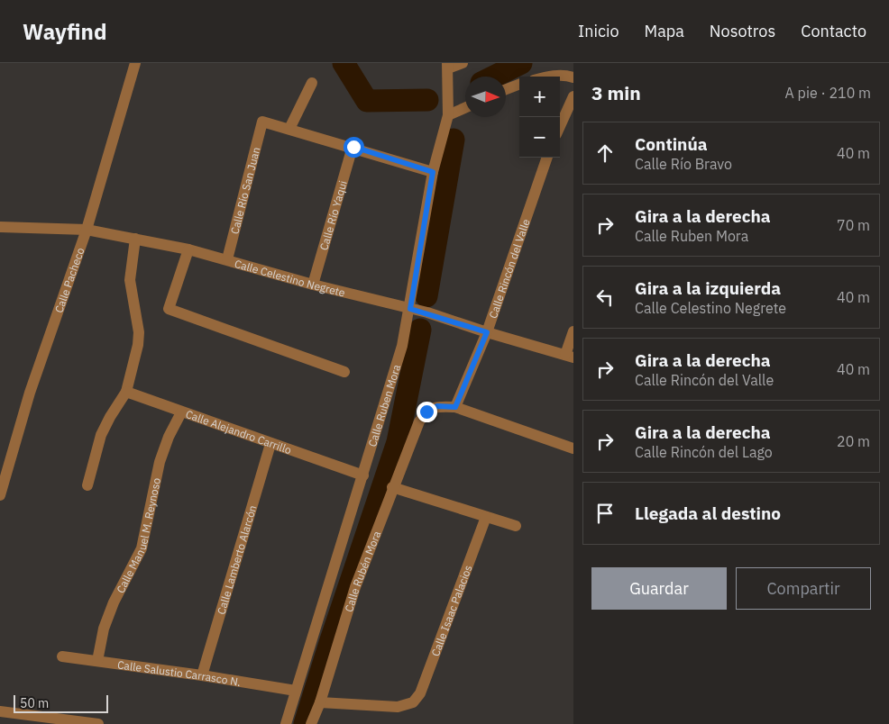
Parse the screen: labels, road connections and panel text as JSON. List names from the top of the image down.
{
  "streets": {
    "street": [
      "Calle Río San Juan",
      "Calle Río Yaqui",
      "Calle Rincón del Valle",
      "Calle Celestino Negrete",
      "Calle Pacheco",
      "Calle Ruben Mora",
      "Calle Alejandro Carrillo",
      "Calle Manuel M. Reynoso",
      "Calle Lamberto Alarcón",
      "Calle Rubén Mora",
      "Calle Isaac Palacios",
      "Calle Salustio Carrasco N."
    ]
  },
  "crossings": [
    ["Calle Río San Juan", "Calle Celestino Negrete"],
    ["Calle Río Yaqui", "Calle Celestino Negrete"],
    ["Calle Rincón del Valle", "Calle Celestino Negrete"],
    ["Calle Rincón del Valle", "Calle Rubén Mora"],
    ["Calle Celestino Negrete", "Calle Pacheco"],
    ["Calle Celestino Negrete", "Calle Ruben Mora"],
    ["Calle Ruben Mora", "Calle Alejandro Carrillo"],
    ["Calle Ruben Mora", "Calle Salustio Carrasco N."],
    ["Calle Alejandro Carrillo", "Calle Manuel M. Reynoso"],
    ["Calle Alejandro Carrillo", "Calle Lamberto Alarcón"],
    ["Calle Manuel M. Reynoso", "Calle Salustio Carrasco N."],
    ["Calle Lamberto Alarcón", "Calle Salustio Carrasco N."],
    ["Calle Rubén Mora", "Calle Isaac Palacios"]
  ],
  "scale_bar": "50 m",
  "north": "right",
  "page": {
    "header": "Wayfind",
    "nav": [
      "Inicio",
      "Mapa",
      "Nosotros",
      "Contacto"
    ],
    "heading": ["3 min", "A pie · 210 m"],
    "map_buttons": ["+", "−"],
    "list": [
      ["Continúa", "Calle Río Bravo", "40 m"],
      ["Gira a la derecha", "Calle Ruben Mora", "70 m"],
      ["Gira a la izquierda", "Calle Celestino Negrete", "40 m"],
      ["Gira a la derecha", "Calle Rincón del Valle", "40 m"],
      ["Gira a la derecha", "Calle Rincón del Lago", "20 m"],
      "Llegada al destino"
    ],
    "buttons": ["Guardar", "Compartir"],
    "scale": "50 m"
  }
}
